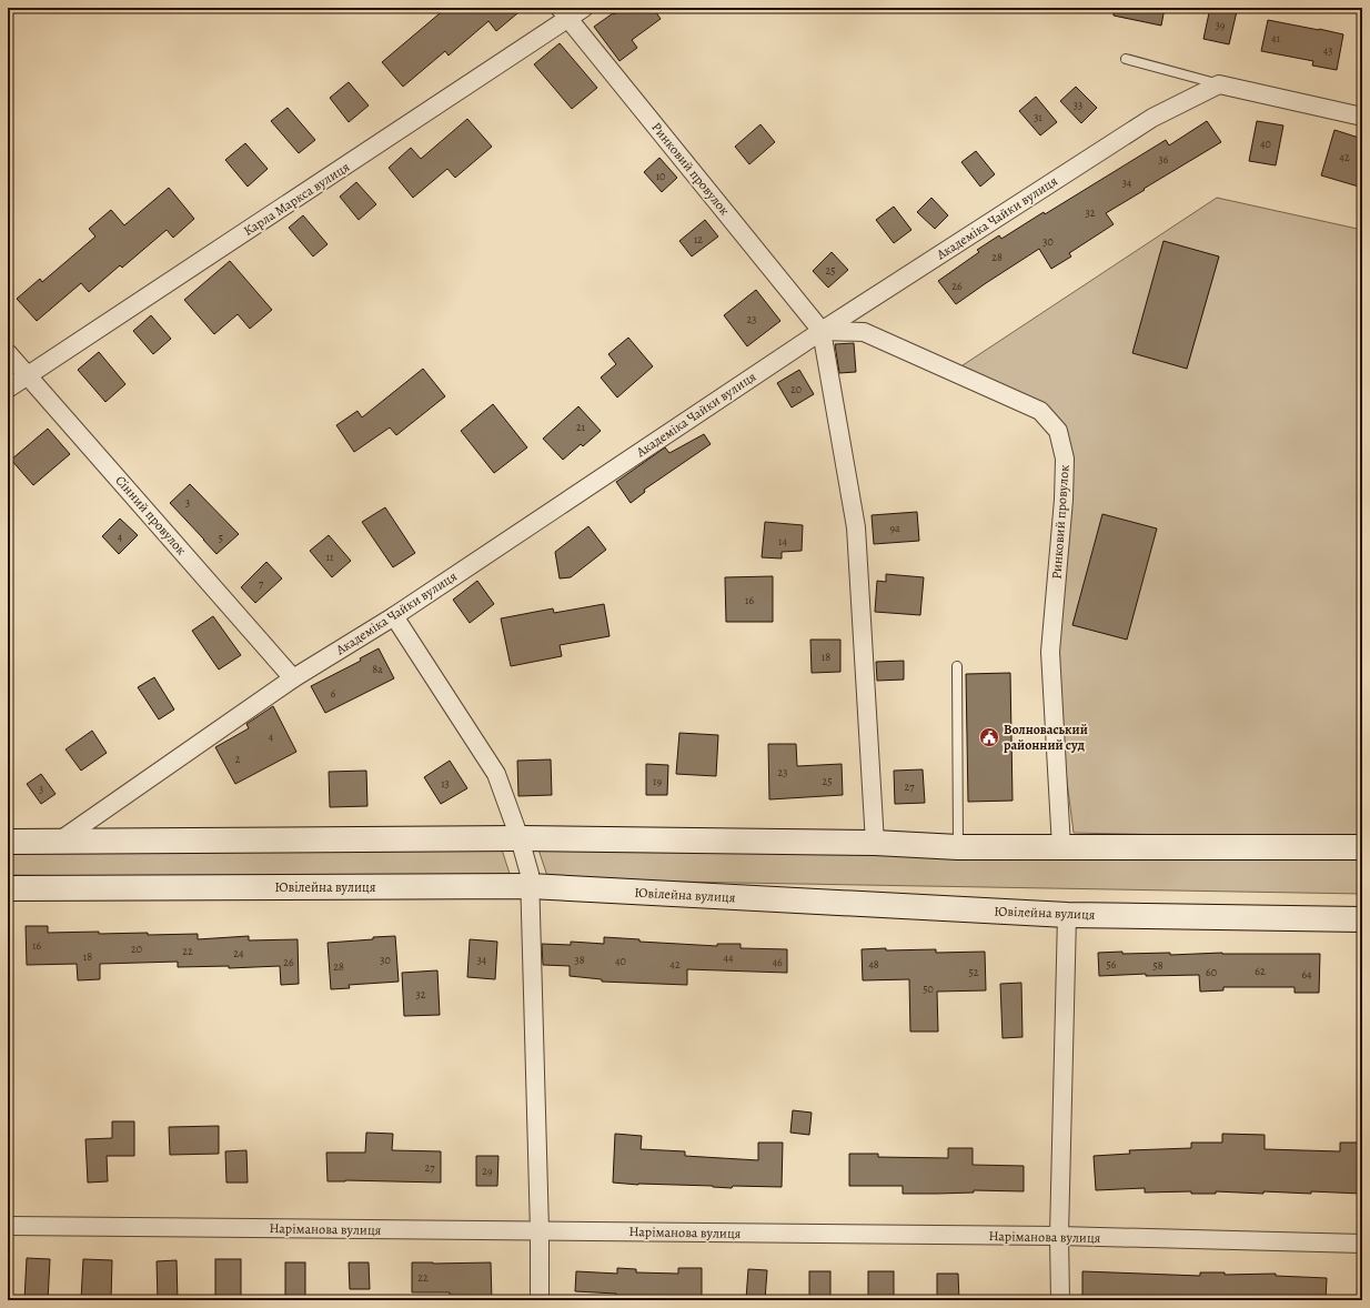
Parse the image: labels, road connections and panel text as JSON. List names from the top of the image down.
{
  "streets": {
    "street": [
      "Ринковий провулок",
      "Карла Маркса вулиця",
      "Академіка Чайки вулиця",
      "Сінний провулок",
      "Ювілейна вулиця",
      "Наріманова вулиця"
    ]
  },
  "crossings": [
    ["Ринковий провулок", "Карла Маркса вулиця"],
    ["Ринковий провулок", "Академіка Чайки вулиця"],
    ["Карла Маркса вулиця", "Сінний провулок"],
    ["Академіка Чайки вулиця", "Сінний провулок"]
  ],
  "places": {
    "public building": ["Волноваський районний суд"]
  },
  "house_numbers": [
    "39",
    "41",
    "43",
    "33",
    "31",
    "40",
    "42",
    "36",
    "10",
    "34",
    "32",
    "12",
    "30",
    "28",
    "25",
    "26",
    "23",
    "20",
    "21",
    "3",
    "9а",
    "4",
    "5",
    "14",
    "11",
    "7",
    "16",
    "18",
    "8а",
    "6",
    "4",
    "2",
    "23",
    "19",
    "25",
    "13",
    "27",
    "3",
    "16",
    "20",
    "22",
    "24",
    "18",
    "44",
    "30",
    "34",
    "38",
    "40",
    "26",
    "46",
    "42",
    "48",
    "56",
    "58",
    "28",
    "62",
    "52",
    "60",
    "64",
    "50",
    "32",
    "27",
    "29",
    "22"
  ]
}
